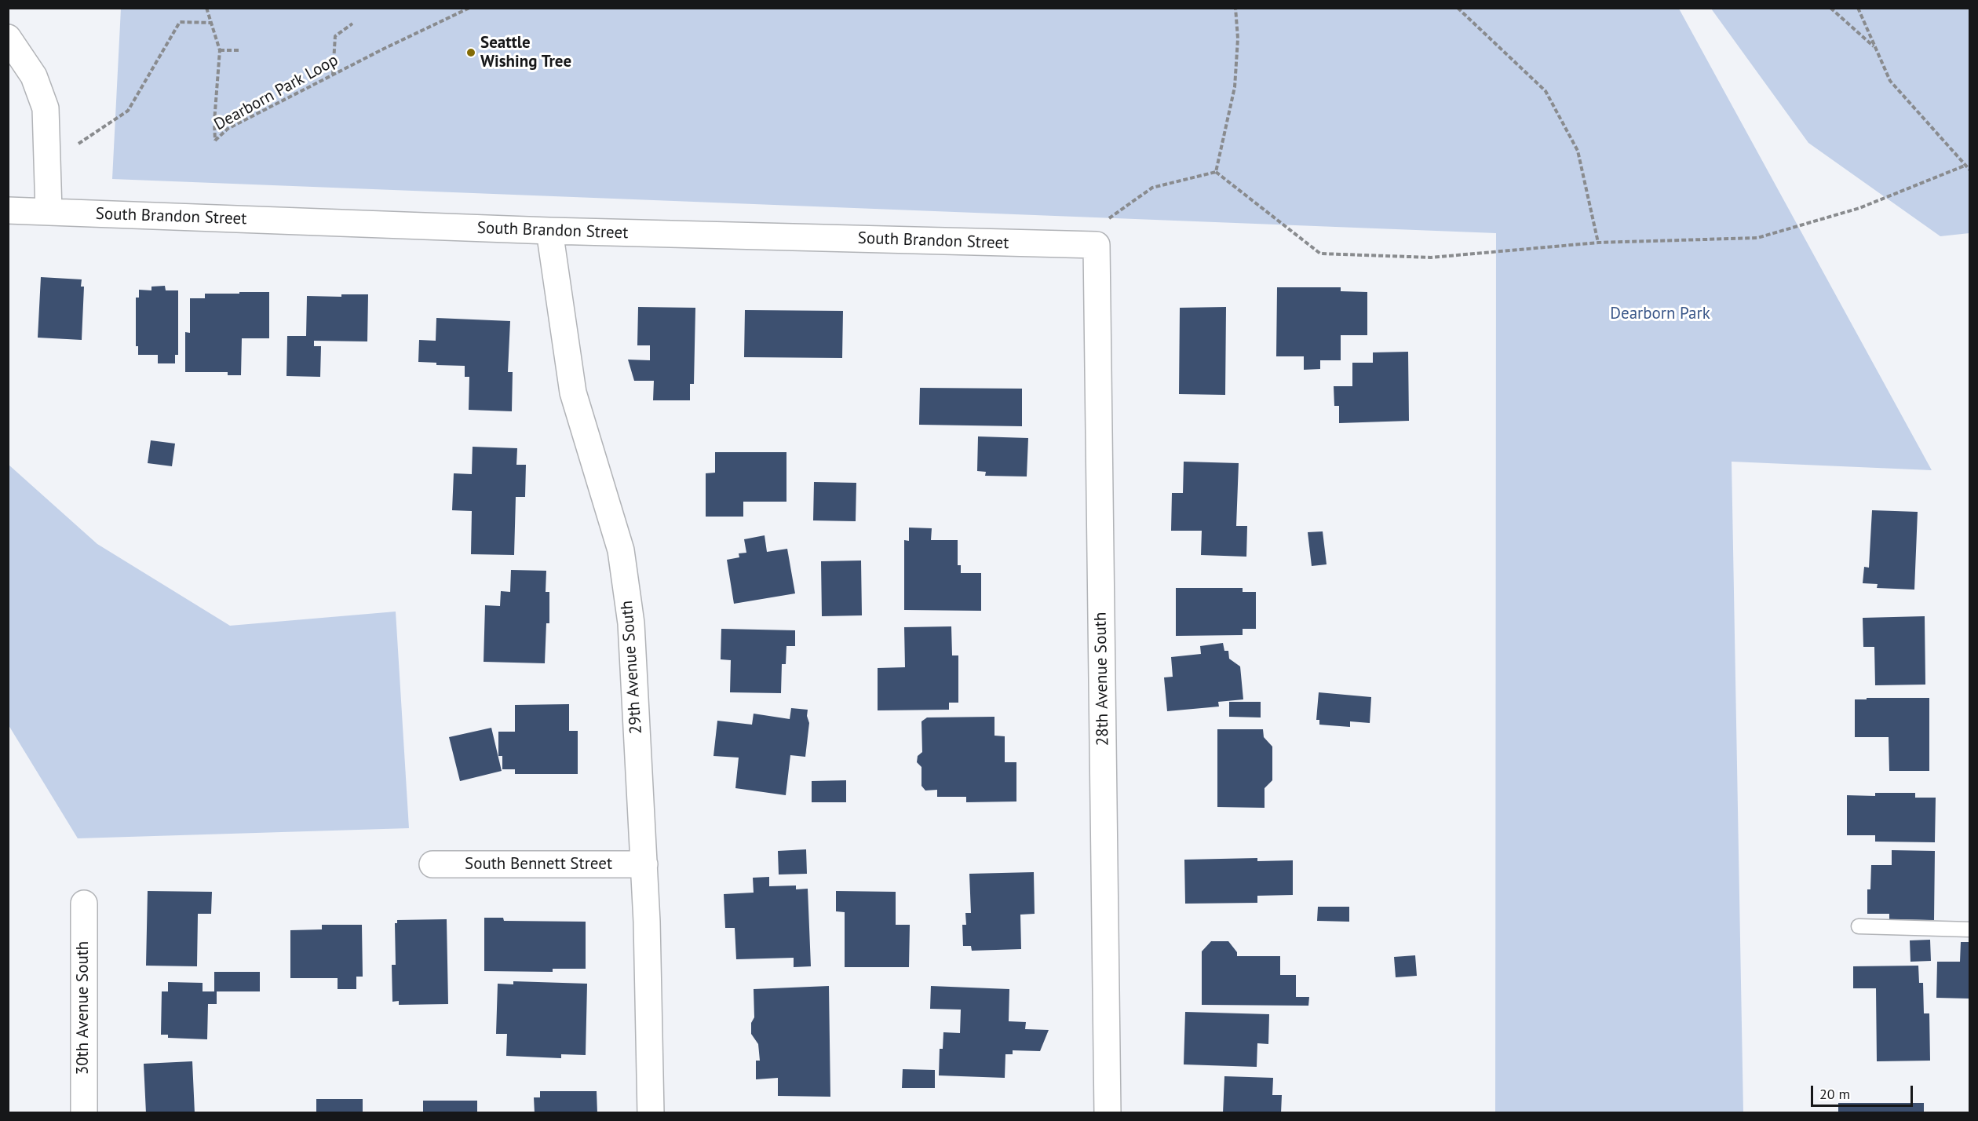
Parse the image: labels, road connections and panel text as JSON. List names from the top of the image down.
{
  "streets": {
    "street": [
      "South Brandon Street",
      "29th Avenue South",
      "28th Avenue South",
      "South Bennett Street",
      "30th Avenue South"
    ],
    "path": ["Dearborn Park Loop"]
  },
  "crossings": [
    ["South Brandon Street", "29th Avenue South"],
    ["South Brandon Street", "28th Avenue South"],
    ["29th Avenue South", "South Bennett Street"]
  ],
  "parks": ["Dearborn Park"],
  "places": ["Seattle Wishing Tree"],
  "scale_bar": "20 m"
}
